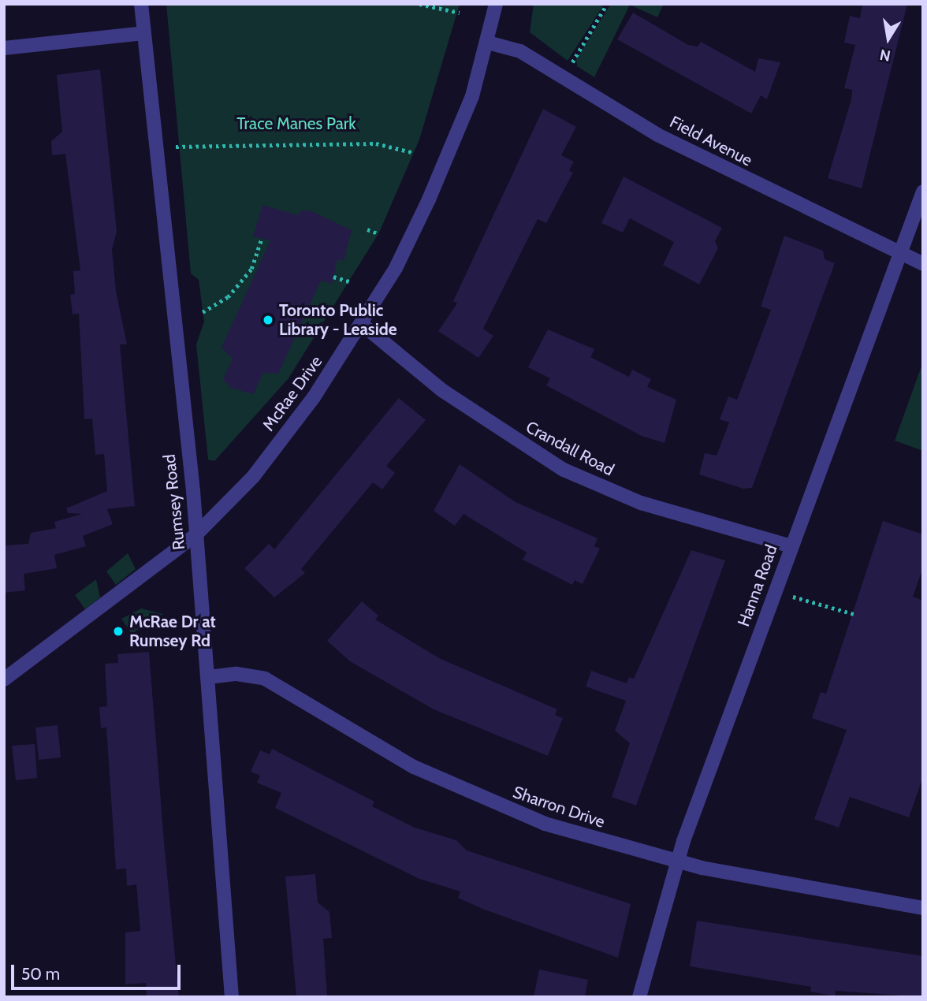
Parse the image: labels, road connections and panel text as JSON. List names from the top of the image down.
{
  "streets": {
    "street": [
      "Field Avenue",
      "McRae Drive",
      "Crandall Road",
      "Rumsey Road",
      "Hanna Road",
      "Sharron Drive"
    ]
  },
  "crossings": [
    ["Field Avenue", "McRae Drive"],
    ["Field Avenue", "Hanna Road"],
    ["McRae Drive", "Crandall Road"],
    ["McRae Drive", "Rumsey Road"],
    ["Crandall Road", "Hanna Road"],
    ["Rumsey Road", "Sharron Drive"],
    ["Hanna Road", "Sharron Drive"]
  ],
  "parks": ["Trace Manes Park"],
  "places": ["Toronto Public Library - Leaside", "McRae Dr at Rumsey Rd"],
  "scale_bar": "50 m",
  "north": "bottom"
}
